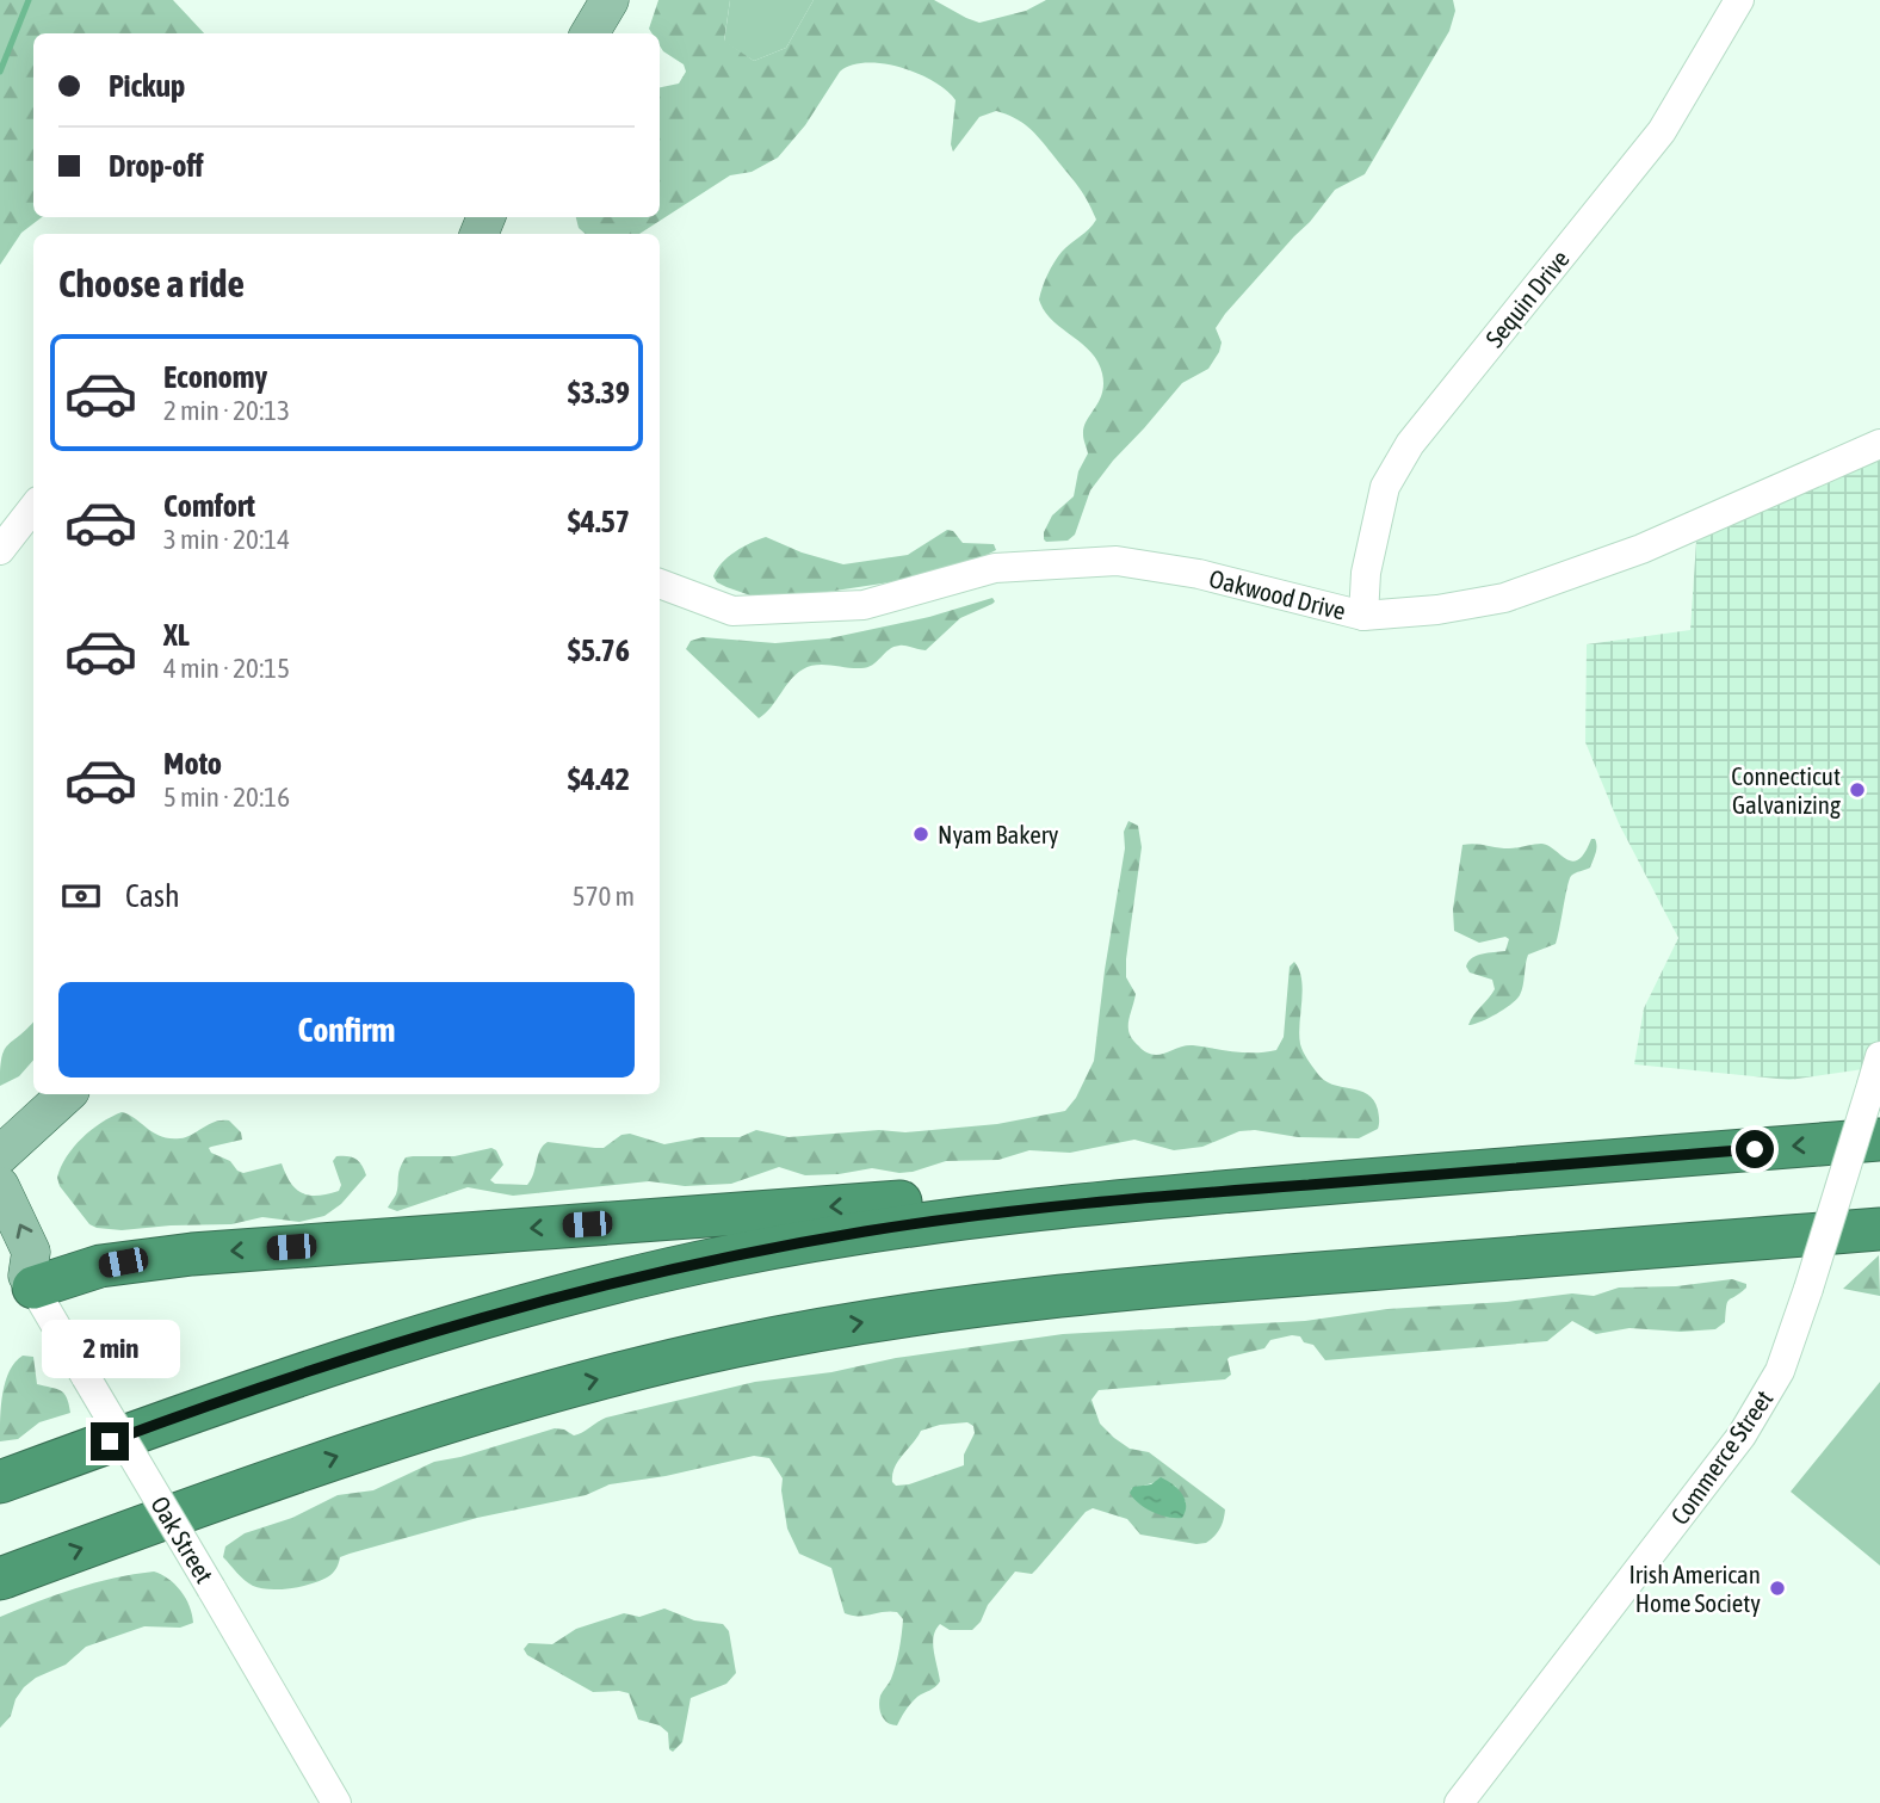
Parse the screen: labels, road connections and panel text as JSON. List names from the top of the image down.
{
  "streets": {
    "main road": ["Oak Street"],
    "street": ["Sequin Drive", "Oakwood Drive", "Commerce Street"]
  },
  "crossings": [
    ["Sequin Drive", "Oakwood Drive"]
  ],
  "places": ["Connecticut Galvanizing", "Nyam Bakery", "Irish American Home Society"],
  "page": {
    "banner": ["Pickup", "Drop-off"],
    "heading": "Choose a ride",
    "list": [
      {
        "name": "Economy",
        "note": "2 min · 20:13",
        "value": "$3.39"
      },
      {
        "name": "Comfort",
        "note": "3 min · 20:14",
        "value": "$4.57"
      },
      {
        "name": "XL",
        "note": "4 min · 20:15",
        "value": "$5.76"
      },
      {
        "name": "Moto",
        "note": "5 min · 20:16",
        "value": "$4.42"
      }
    ],
    "pay": ["Cash", "570 m"],
    "buttons": "Confirm",
    "bubble": "2 min"
  }
}
